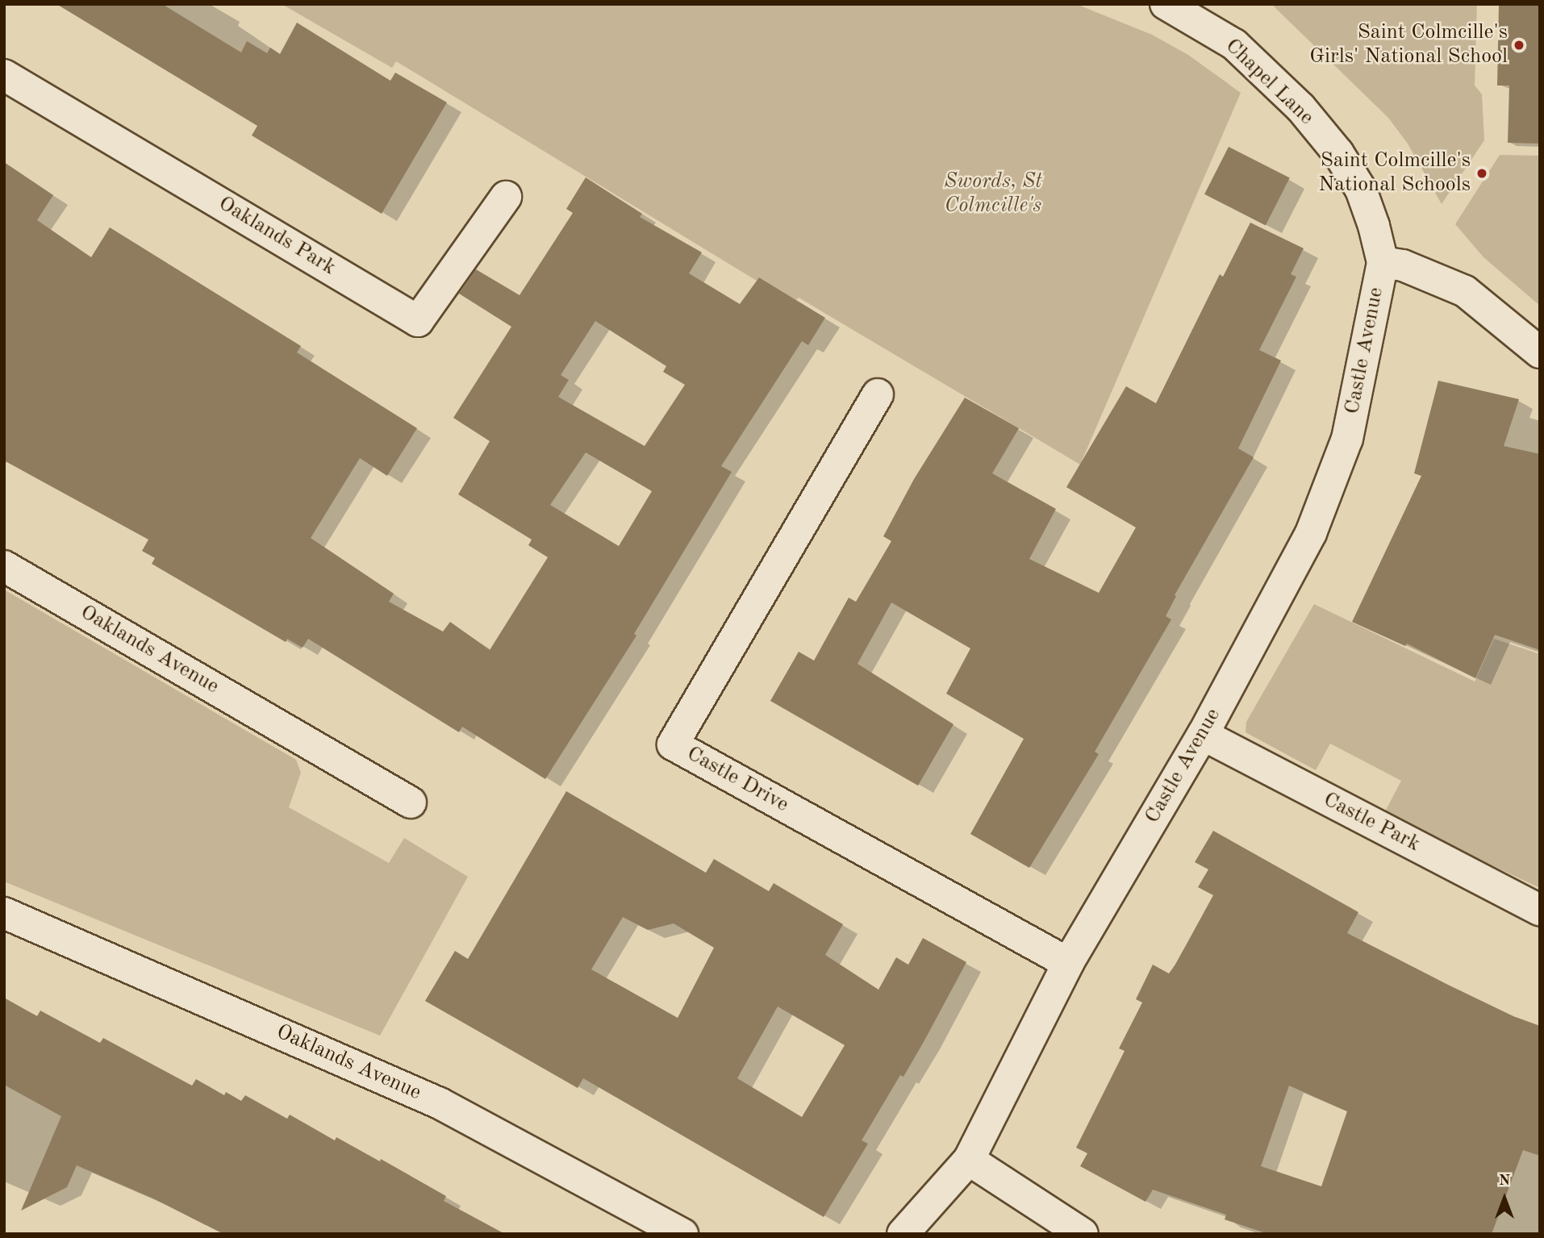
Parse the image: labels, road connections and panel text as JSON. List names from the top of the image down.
{
  "streets": {
    "street": [
      "Chapel Lane",
      "Oaklands Park",
      "Castle Avenue",
      "Oaklands Avenue",
      "Castle Drive",
      "Castle Park"
    ]
  },
  "crossings": [
    ["Chapel Lane", "Castle Avenue"],
    ["Castle Avenue", "Castle Drive"],
    ["Castle Avenue", "Castle Park"]
  ],
  "parks": ["Swords, St Colmcille's"],
  "places": ["Saint Colmcille's Girls' National School", "Saint Colmcille's National Schools"],
  "north": "top"
}
